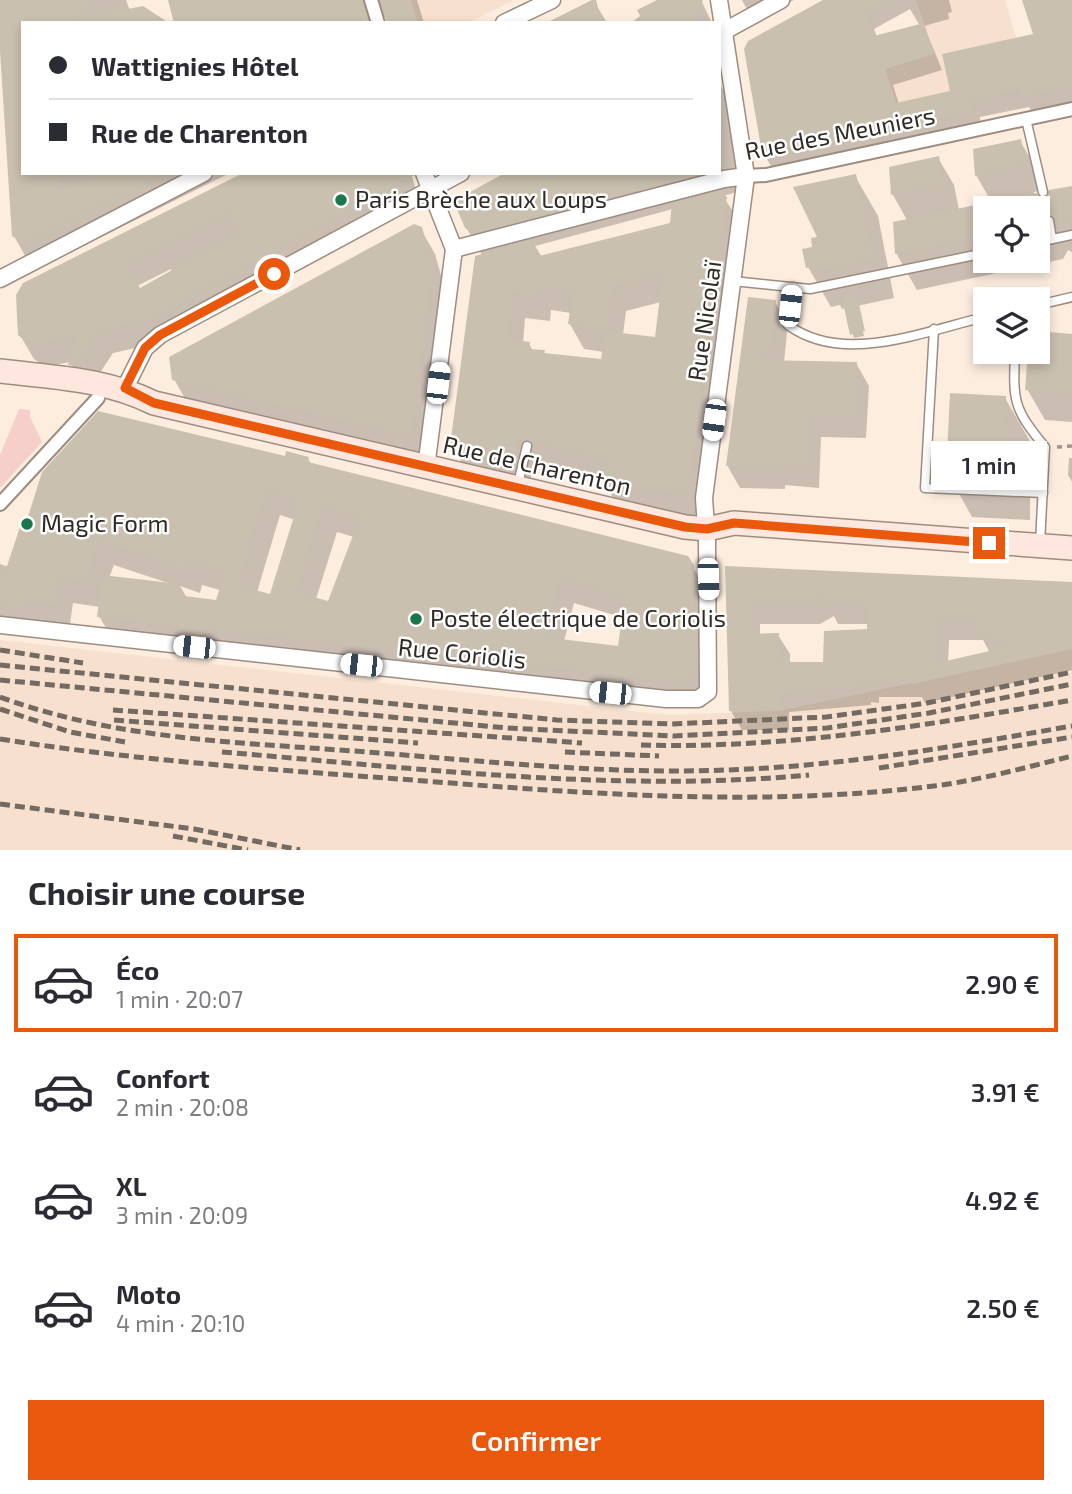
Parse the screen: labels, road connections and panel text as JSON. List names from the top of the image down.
{
  "streets": {
    "main road": ["Rue de Charenton"],
    "street": ["Rue des Meuniers", "Rue Nicolaï", "Rue Coriolis"]
  },
  "crossings": [
    ["Rue des Meuniers", "Rue Nicolaï"],
    ["Rue Nicolaï", "Rue de Charenton"],
    ["Rue Nicolaï", "Rue Coriolis"]
  ],
  "places": ["Paris Brèche aux Loups", "Magic Form", "Poste électrique de Coriolis"],
  "page": {
    "banner": ["Wattignies Hôtel", "Rue de Charenton"],
    "bubble": "1 min",
    "heading": "Choisir une course",
    "list": [
      {
        "name": "Éco",
        "note": "1 min · 20:07",
        "value": "2.90 €"
      },
      {
        "name": "Confort",
        "note": "2 min · 20:08",
        "value": "3.91 €"
      },
      {
        "name": "XL",
        "note": "3 min · 20:09",
        "value": "4.92 €"
      },
      {
        "name": "Moto",
        "note": "4 min · 20:10",
        "value": "2.50 €"
      }
    ],
    "buttons": "Confirmer"
  }
}
